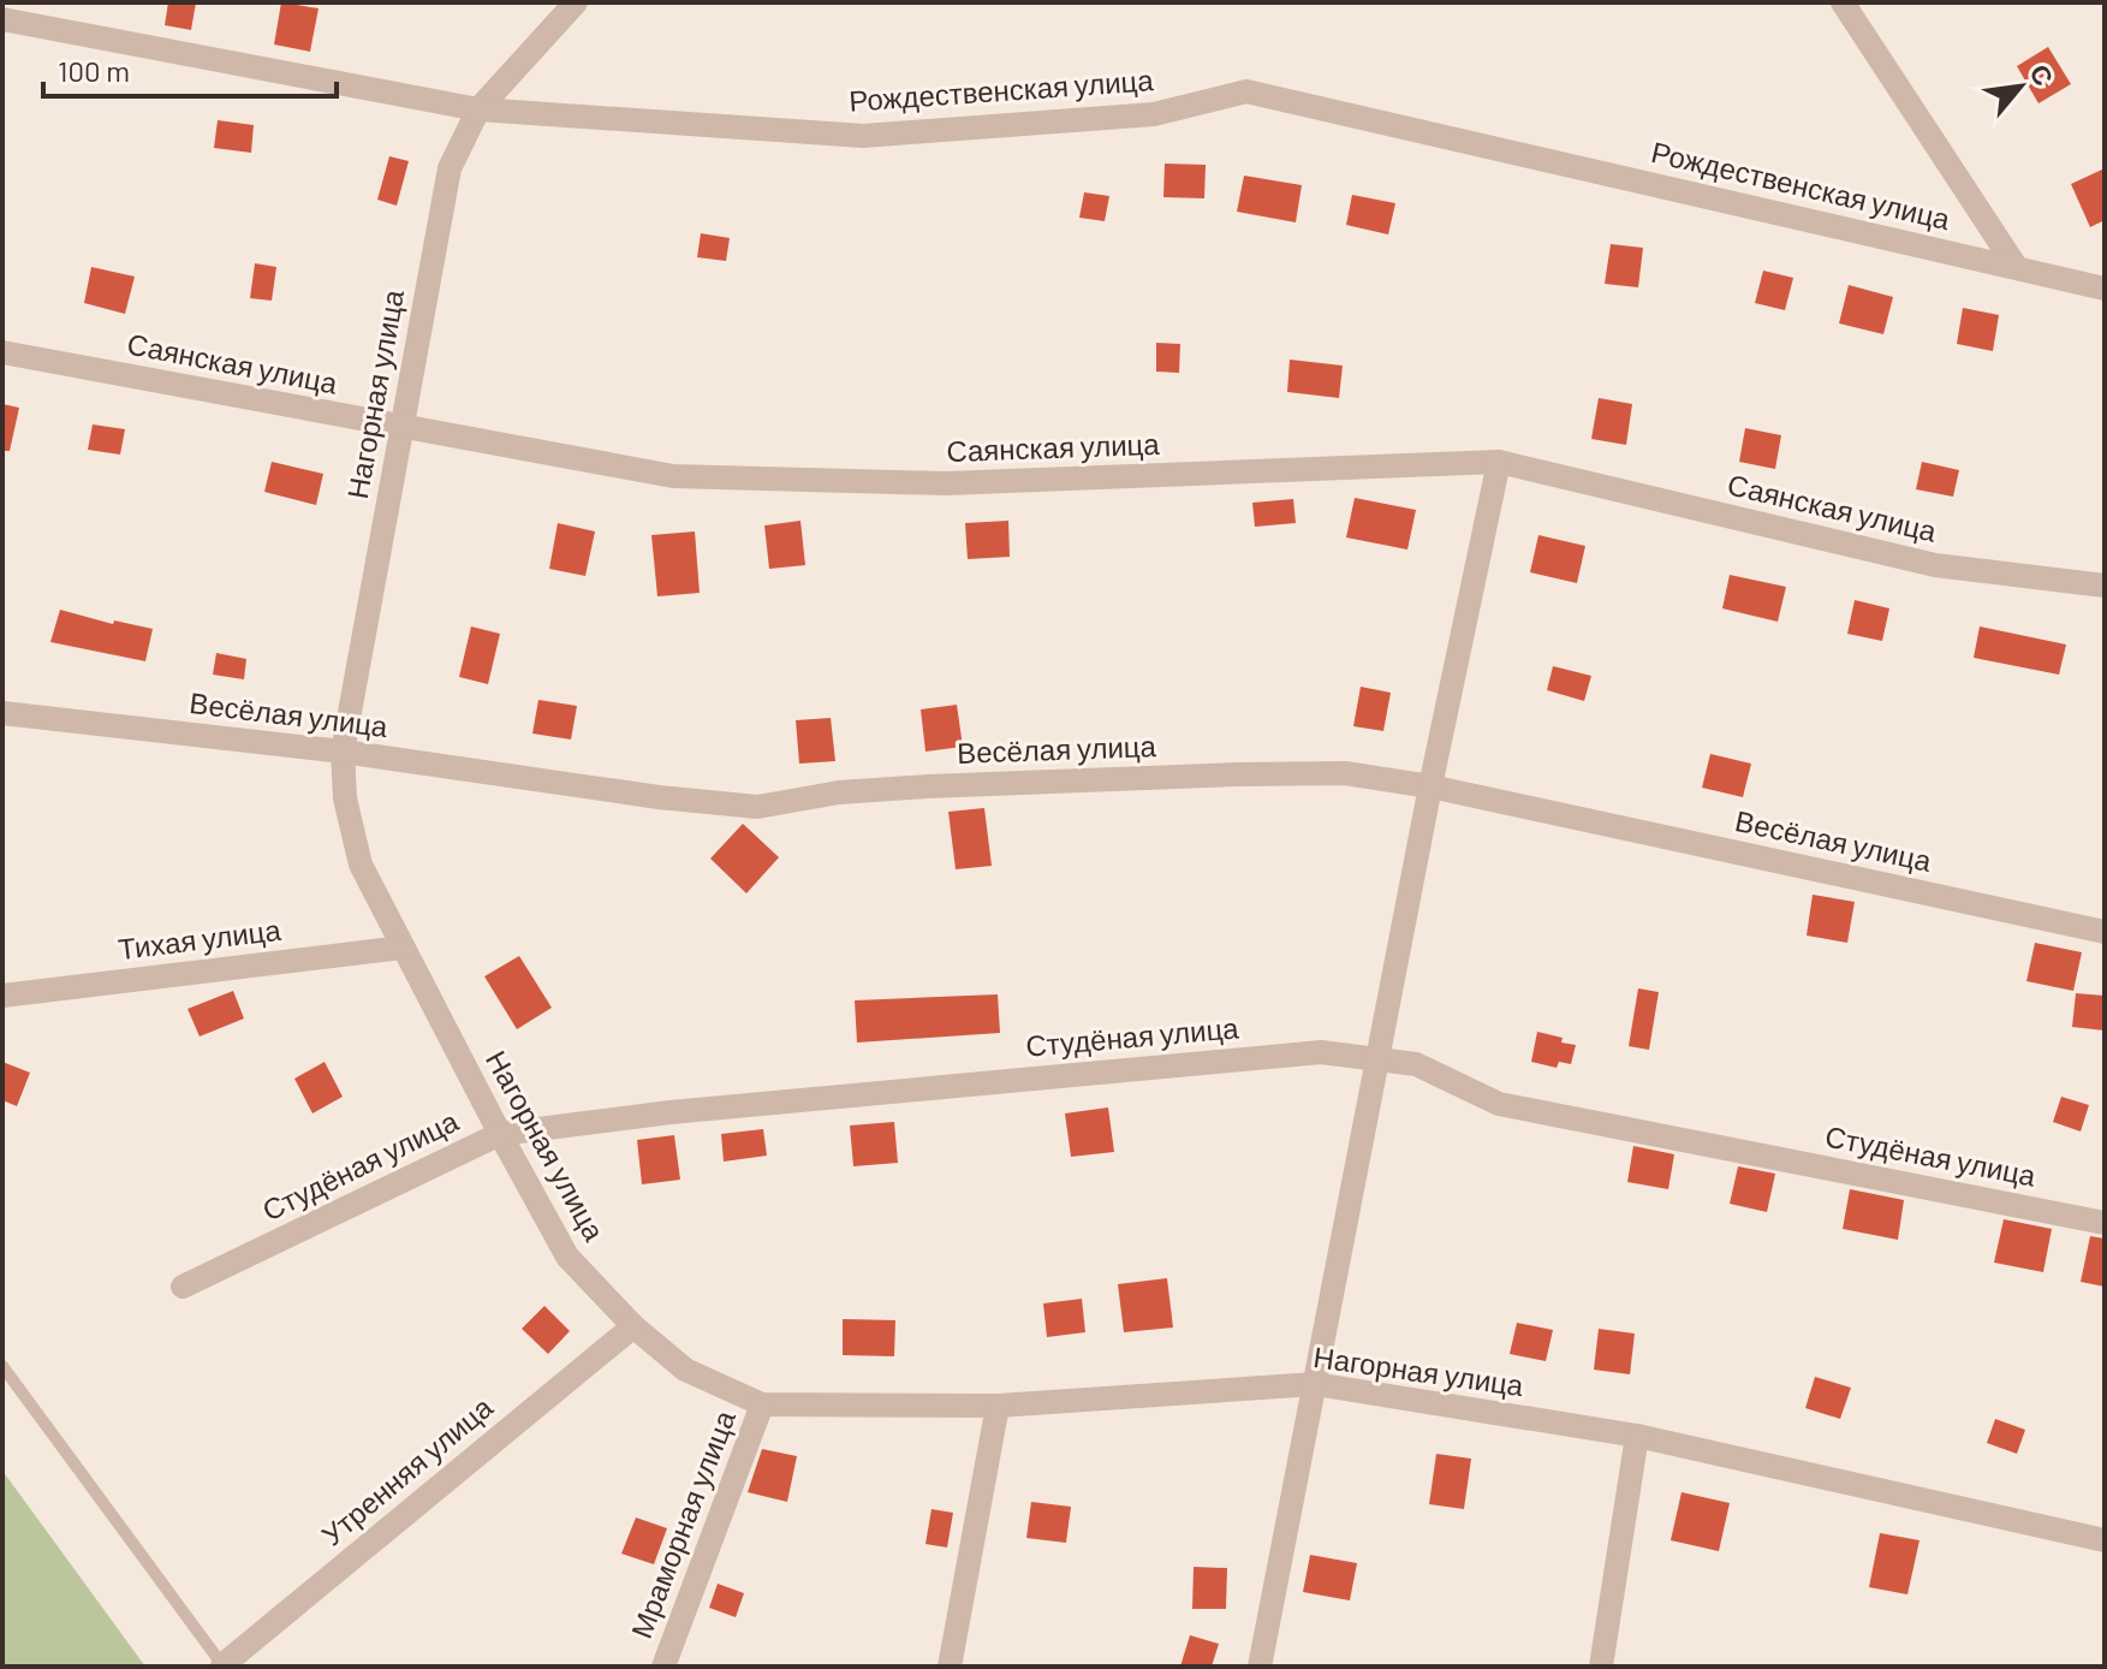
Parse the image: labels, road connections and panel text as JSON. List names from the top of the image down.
{
  "streets": {
    "street": [
      "Рождественская улица",
      "Саянская улица",
      "Нагорная улица",
      "Весёлая улица",
      "Тихая улица",
      "Студёная улица",
      "Утренняя улица",
      "Мраморная улица"
    ]
  },
  "crossings": [
    ["Рождественская улица", "Нагорная улица"],
    ["Саянская улица", "Нагорная улица"],
    ["Нагорная улица", "Весёлая улица"],
    ["Нагорная улица", "Тихая улица"],
    ["Нагорная улица", "Студёная улица"],
    ["Нагорная улица", "Утренняя улица"],
    ["Нагорная улица", "Мраморная улица"]
  ],
  "scale_bar": "100 m",
  "north": "top right"
}
